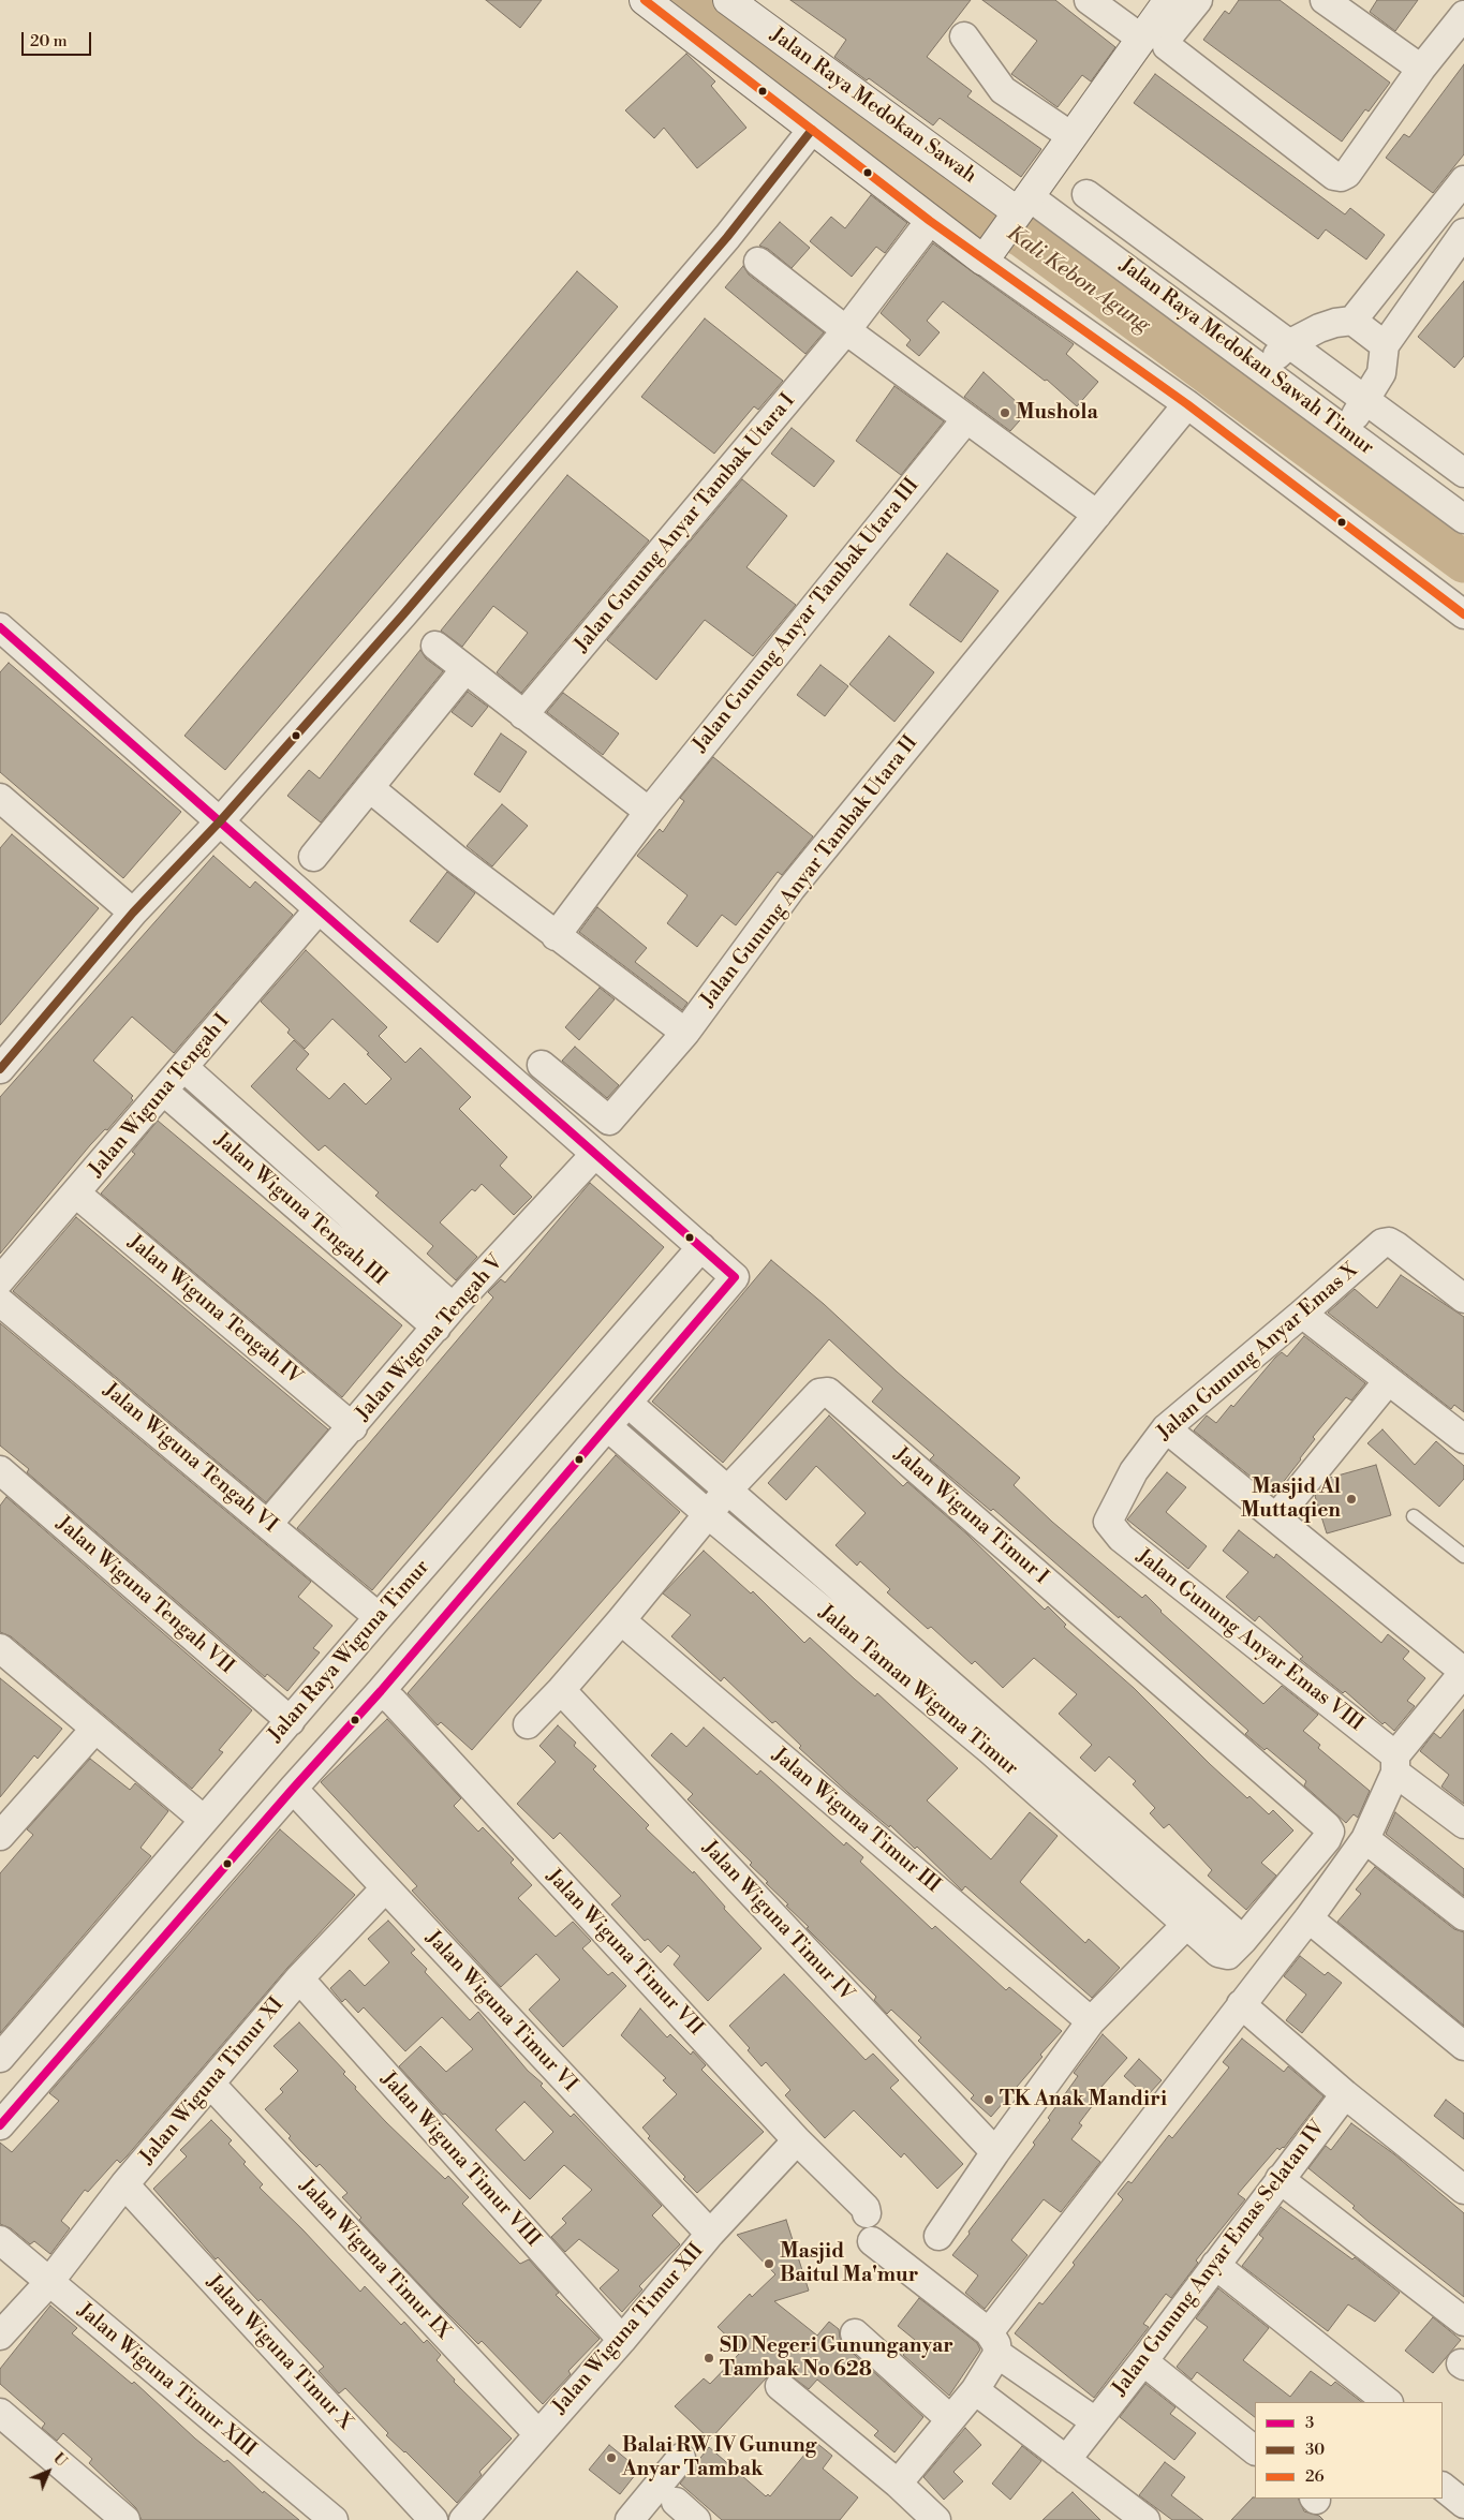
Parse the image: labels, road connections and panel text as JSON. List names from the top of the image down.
{
  "streets": {
    "street": [
      "Jalan Raya Medokan Sawah",
      "Jalan Raya Medokan Sawah Timur",
      "Jalan Gunung Anyar Tambak Utara I",
      "Jalan Gunung Anyar Tambak Utara III",
      "Jalan Gunung Anyar Tambak Utara II",
      "Jalan Wiguna Tengah I",
      "Jalan Wiguna Tengah III",
      "Jalan Wiguna Tengah IV",
      "Jalan Wiguna Tengah V",
      "Jalan Gunung Anyar Emas X",
      "Jalan Wiguna Tengah VI",
      "Jalan Wiguna Timur I",
      "Jalan Wiguna Tengah VII",
      "Jalan Gunung Anyar Emas VIII",
      "Jalan Raya Wiguna Timur",
      "Jalan Taman Wiguna Timur",
      "Jalan Wiguna Timur III",
      "Jalan Wiguna Timur IV",
      "Jalan Wiguna Timur VII",
      "Jalan Wiguna Timur VI",
      "Jalan Wiguna Timur XI",
      "Jalan Wiguna Timur VIII",
      "Jalan Gunung Anyar Emas Selatan IV",
      "Jalan Wiguna Timur IX",
      "Jalan Wiguna Timur XII",
      "Jalan Wiguna Timur X",
      "Jalan Wiguna Timur XIII"
    ]
  },
  "crossings": [
    ["Jalan Raya Medokan Sawah", "Jalan Raya Medokan Sawah Timur"],
    ["Jalan Wiguna Tengah I", "Jalan Wiguna Tengah III"],
    ["Jalan Wiguna Tengah I", "Jalan Wiguna Tengah IV"],
    ["Jalan Wiguna Tengah III", "Jalan Wiguna Tengah V"],
    ["Jalan Wiguna Tengah IV", "Jalan Wiguna Tengah V"],
    ["Jalan Wiguna Tengah V", "Jalan Wiguna Tengah VI"],
    ["Jalan Gunung Anyar Emas X", "Jalan Gunung Anyar Emas VIII"],
    ["Jalan Wiguna Tengah VI", "Jalan Raya Wiguna Timur"],
    ["Jalan Wiguna Timur I", "Jalan Taman Wiguna Timur"],
    ["Jalan Wiguna Timur I", "Jalan Wiguna Timur III"],
    ["Jalan Wiguna Timur I", "Jalan Wiguna Timur IV"],
    ["Jalan Wiguna Tengah VII", "Jalan Raya Wiguna Timur"],
    ["Jalan Wiguna Timur VII", "Jalan Wiguna Timur XII"],
    ["Jalan Wiguna Timur VI", "Jalan Wiguna Timur XI"],
    ["Jalan Wiguna Timur VI", "Jalan Wiguna Timur XII"],
    ["Jalan Wiguna Timur XI", "Jalan Wiguna Timur VIII"],
    ["Jalan Wiguna Timur XI", "Jalan Wiguna Timur IX"],
    ["Jalan Wiguna Timur XI", "Jalan Wiguna Timur X"],
    ["Jalan Wiguna Timur XI", "Jalan Wiguna Timur XIII"],
    ["Jalan Wiguna Timur VIII", "Jalan Wiguna Timur XII"],
    ["Jalan Wiguna Timur IX", "Jalan Wiguna Timur XII"]
  ],
  "water": ["Kali Kebon Agung"],
  "places": [
    "Mushola",
    "Masjid Al Muttaqien",
    "TK Anak Mandiri",
    "Masjid Baitul Ma'mur",
    "SD Negeri Gununganyar Tambak No 628",
    "Balai RW IV Gunung Anyar Tambak"
  ],
  "lines": ["transit line 26", "transit line 30", "transit line 3"],
  "legend": ["3", "30", "26"],
  "scale_bar": "20 m",
  "north": "top right"
}
